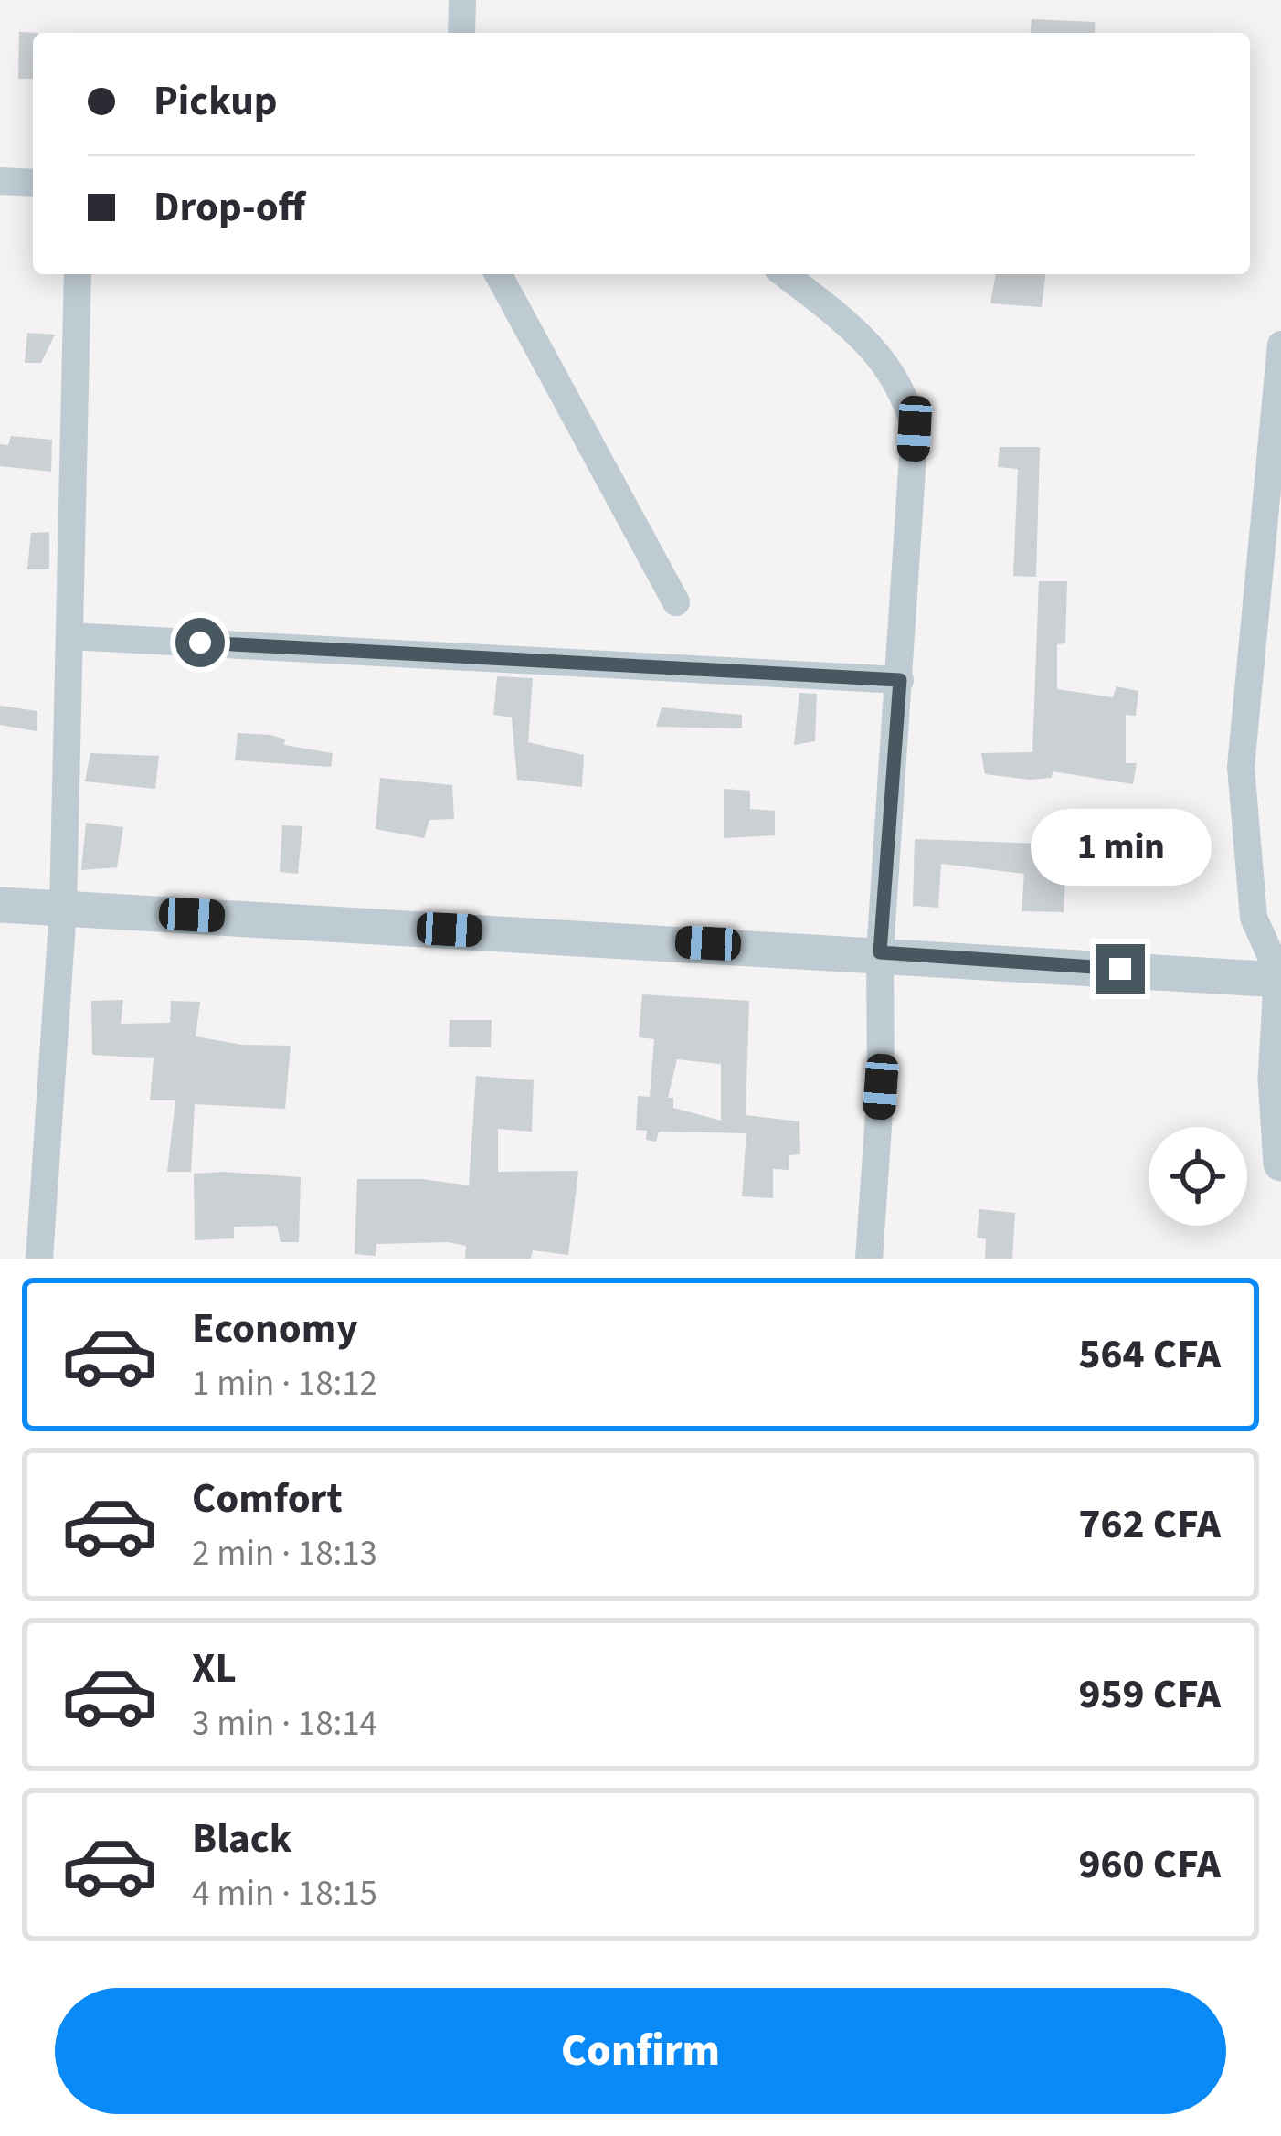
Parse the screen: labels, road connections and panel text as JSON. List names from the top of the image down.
{
  "page": {
    "banner": ["Pickup", "Drop-off"],
    "bubble": "1 min",
    "list": [
      {
        "name": "Economy",
        "note": "1 min · 18:12",
        "value": "564 CFA"
      },
      {
        "name": "Comfort",
        "note": "2 min · 18:13",
        "value": "762 CFA"
      },
      {
        "name": "XL",
        "note": "3 min · 18:14",
        "value": "959 CFA"
      },
      {
        "name": "Black",
        "note": "4 min · 18:15",
        "value": "960 CFA"
      }
    ],
    "buttons": "Confirm"
  }
}
